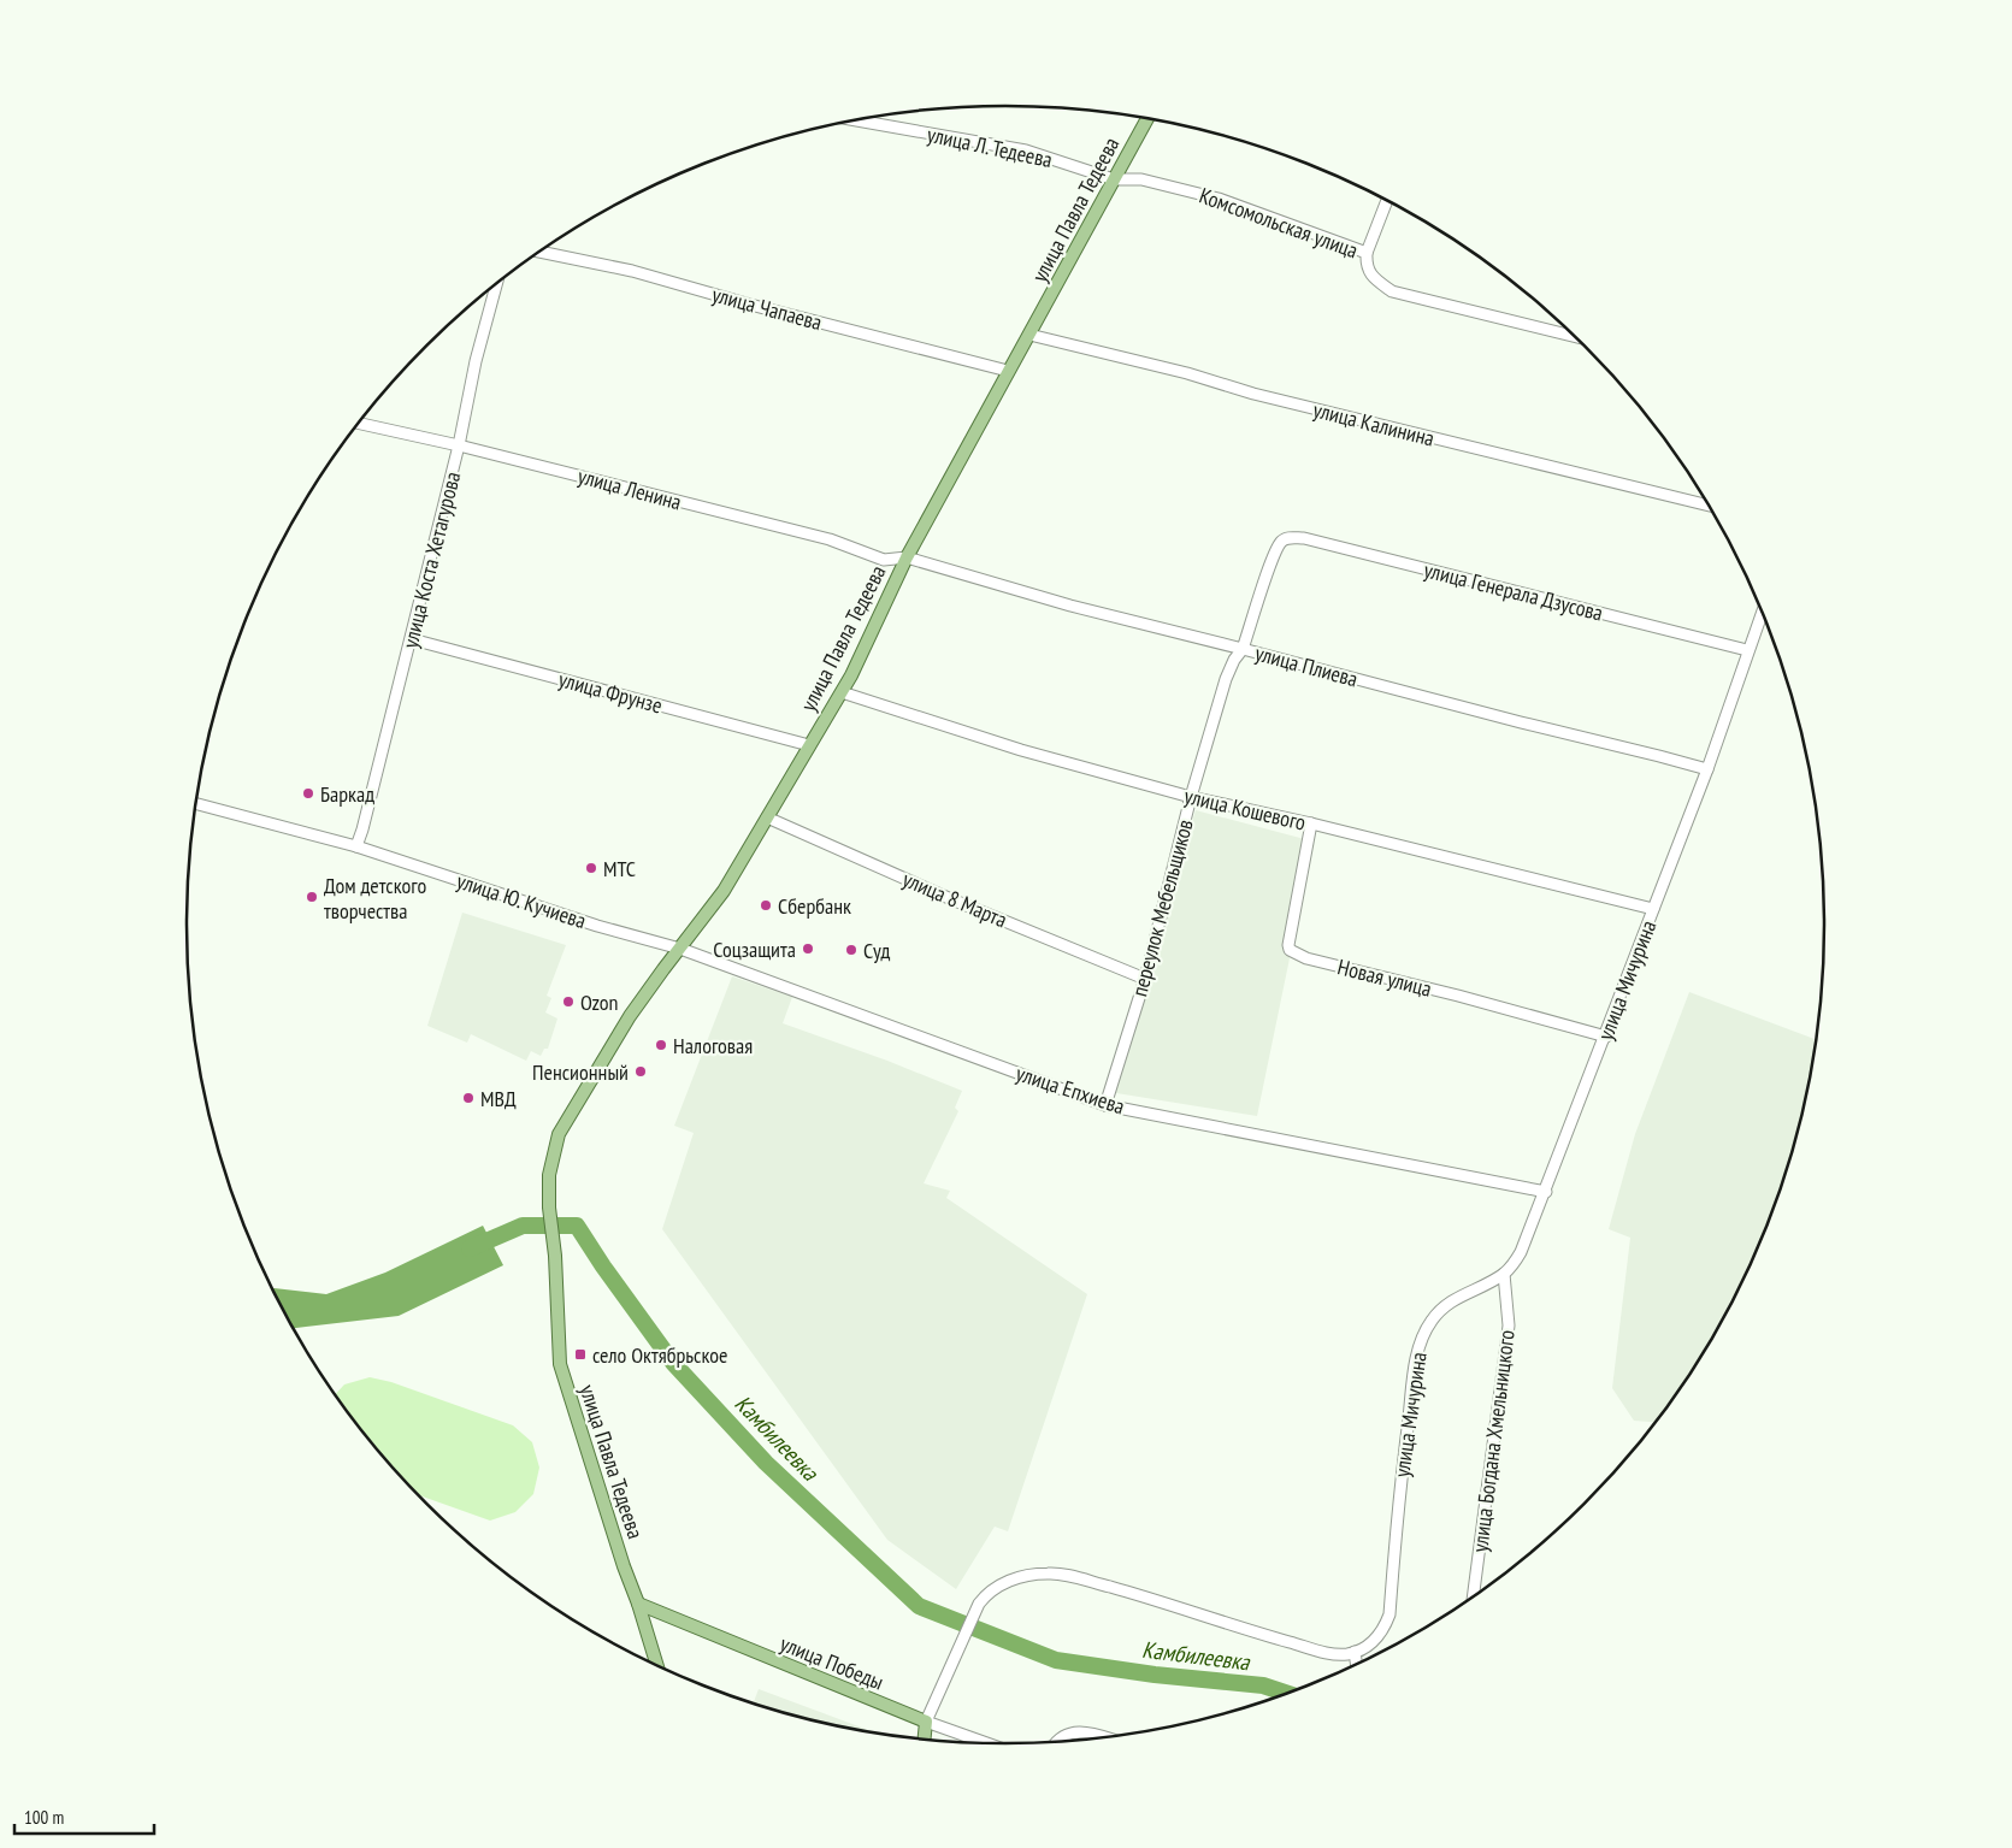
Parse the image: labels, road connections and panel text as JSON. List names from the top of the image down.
{
  "streets": {
    "main road": ["улица Павла Тедеева", "улица Победы"],
    "street": [
      "улица Л. Тедеева",
      "Комсомольская улица",
      "улица Чапаева",
      "улица Калинина",
      "улица Ленина",
      "улица Коста Хетагурова",
      "улица Генерала Дзусова",
      "улица Плиева",
      "улица Фрунзе",
      "улица Кошевого",
      "улица 8 Марта",
      "улица Ю. Кучиева",
      "переулок Мебельщиков",
      "Новая улица",
      "улица Мичурина",
      "улица Епхиева",
      "улица Богдана Хмельницкого"
    ]
  },
  "crossings": [
    ["улица Л. Тедеева", "улица Павла Тедеева"],
    ["улица Л. Тедеева", "Комсомольская улица"],
    ["улица Павла Тедеева", "Комсомольская улица"],
    ["улица Павла Тедеева", "улица Чапаева"],
    ["улица Павла Тедеева", "улица Калинина"],
    ["улица Павла Тедеева", "улица Ленина"],
    ["улица Павла Тедеева", "улица Плиева"],
    ["улица Павла Тедеева", "улица Фрунзе"],
    ["улица Павла Тедеева", "улица Кошевого"],
    ["улица Павла Тедеева", "улица 8 Марта"],
    ["улица Павла Тедеева", "улица Ю. Кучиева"],
    ["улица Павла Тедеева", "улица Епхиева"],
    ["улица Павла Тедеева", "улица Победы"],
    ["улица Ленина", "улица Коста Хетагурова"],
    ["улица Ленина", "улица Плиева"],
    ["улица Коста Хетагурова", "улица Фрунзе"],
    ["улица Коста Хетагурова", "улица Ю. Кучиева"],
    ["улица Генерала Дзусова", "переулок Мебельщиков"],
    ["улица Генерала Дзусова", "улица Мичурина"],
    ["улица Плиева", "переулок Мебельщиков"],
    ["улица Плиева", "улица Мичурина"],
    ["улица Кошевого", "переулок Мебельщиков"],
    ["улица Кошевого", "Новая улица"],
    ["улица Кошевого", "улица Мичурина"],
    ["улица 8 Марта", "переулок Мебельщиков"],
    ["улица Ю. Кучиева", "улица Епхиева"],
    ["переулок Мебельщиков", "улица Епхиева"],
    ["Новая улица", "улица Мичурина"],
    ["улица Мичурина", "улица Епхиева"],
    ["улица Мичурина", "улица Богдана Хмельницкого"]
  ],
  "water": ["Камбилеевка"],
  "places": {
    "other": [
      "Баркад",
      "МТС",
      "Дом детского творчества",
      "Сбербанк",
      "Соцзащита",
      "Суд",
      "Ozon",
      "Налоговая",
      "Пенсионный",
      "МВД"
    ],
    "transit": ["село Октябрьское"]
  },
  "scale_bar": "100 m"
}
